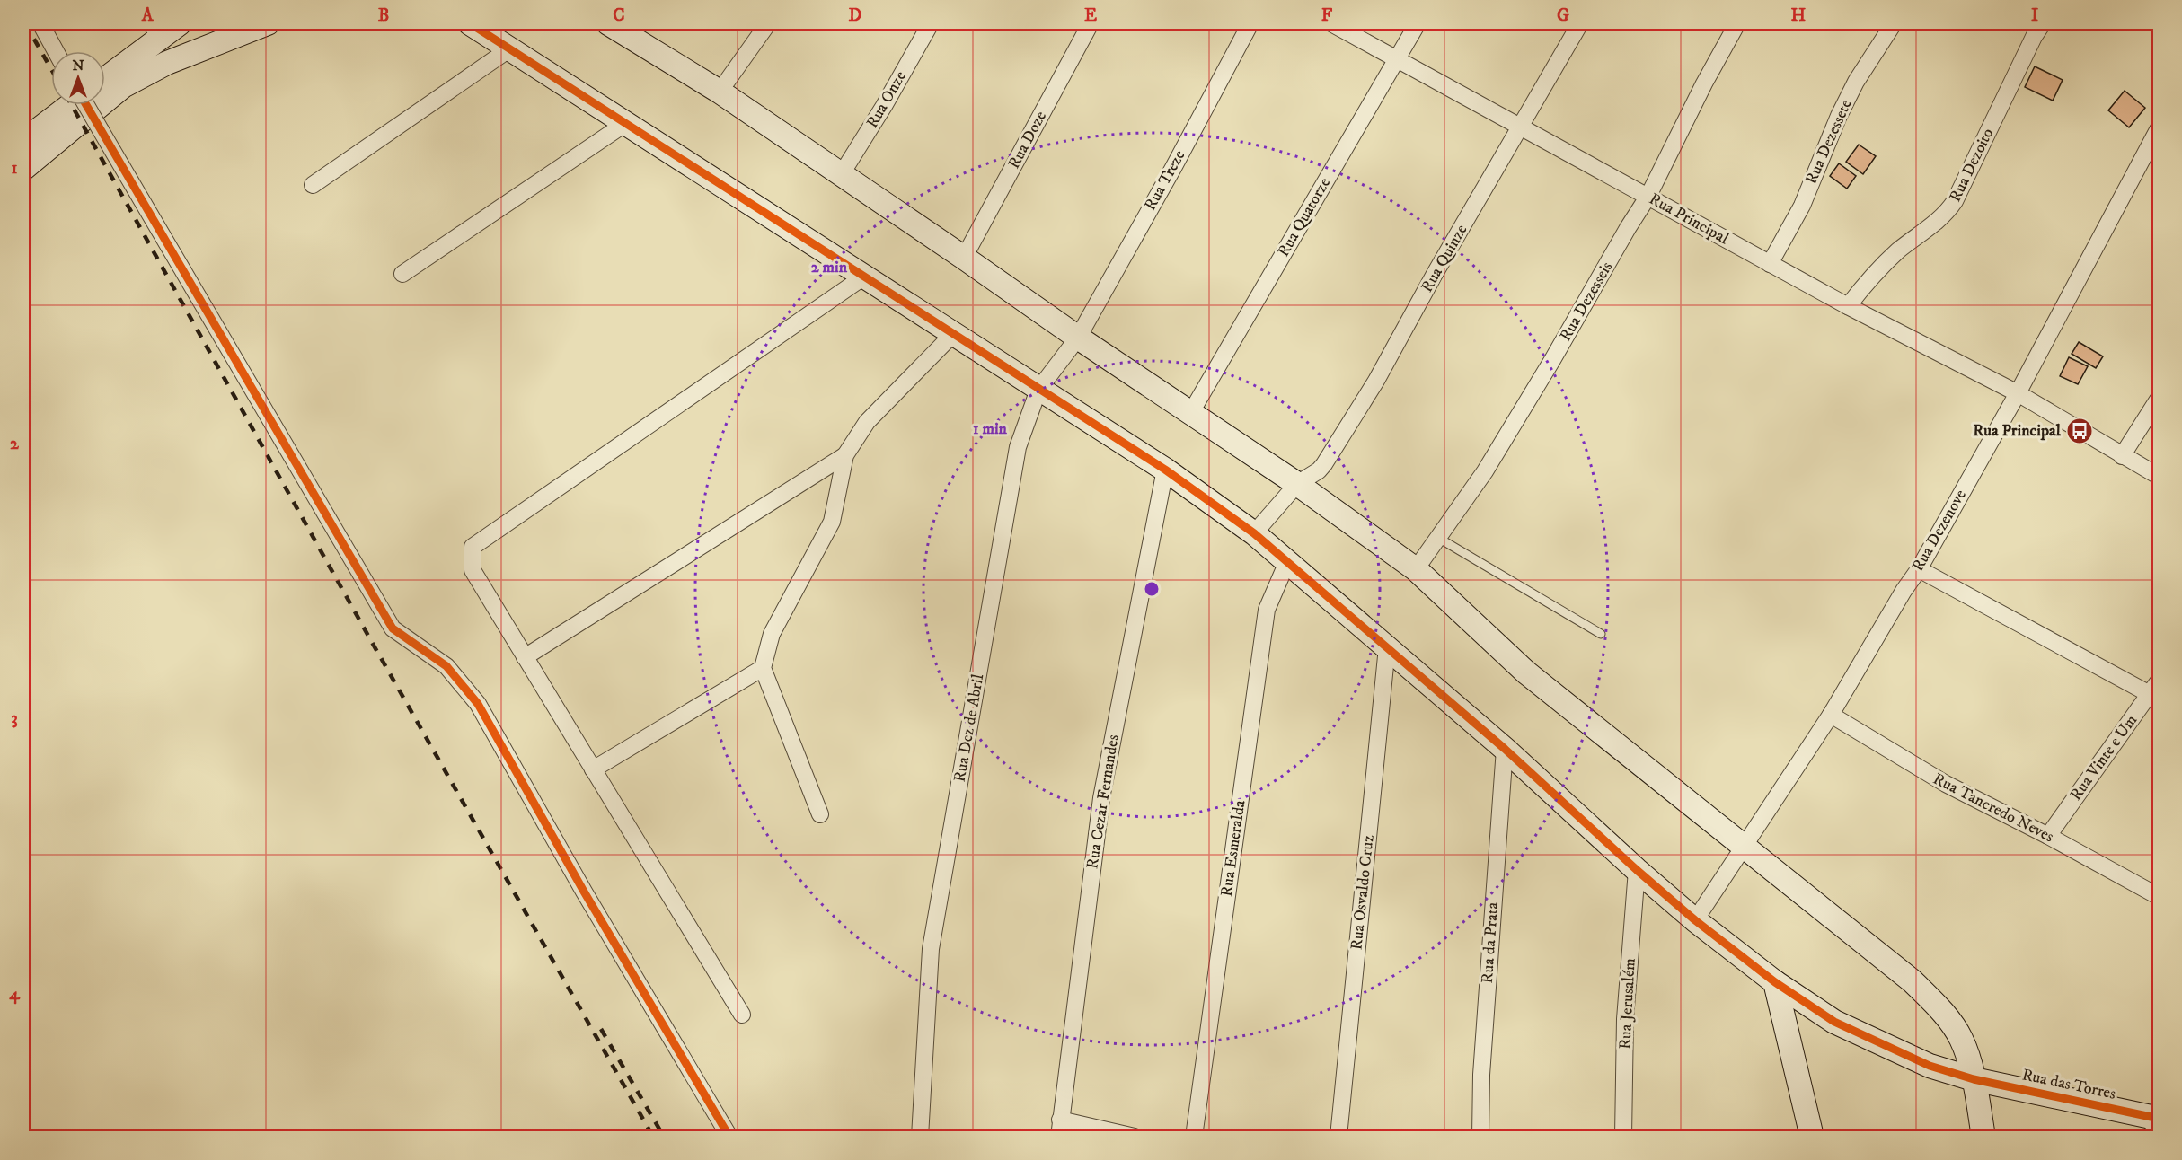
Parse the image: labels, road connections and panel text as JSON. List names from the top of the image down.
{
  "streets": {
    "street": [
      "Rua Onze",
      "Rua Doze",
      "Rua Dezessete",
      "Rua Dezoito",
      "Rua Treze",
      "Rua Quatorze",
      "Rua Principal",
      "Rua Quinze",
      "Rua Dezesseis",
      "Rua Dezenove",
      "Rua Dez de Abril",
      "Rua Vinte e Um",
      "Rua Cezar Fernandes",
      "Rua Tancredo Neves",
      "Rua Esmeralda",
      "Rua Osvaldo Cruz",
      "Rua da Prata",
      "Rua Jerusalém",
      "Rua das Torres"
    ]
  },
  "crossings": [
    ["Rua Dezessete", "Rua Principal"],
    ["Rua Dezoito", "Rua Principal"],
    ["Rua Treze", "Rua Dez de Abril"],
    ["Rua Quatorze", "Rua Principal"],
    ["Rua Principal", "Rua Quinze"],
    ["Rua Principal", "Rua Dezesseis"],
    ["Rua Principal", "Rua Dezenove"],
    ["Rua Quinze", "Rua das Torres"],
    ["Rua Dezenove", "Rua Tancredo Neves"],
    ["Rua Dezenove", "Rua das Torres"],
    ["Rua Dez de Abril", "Rua das Torres"],
    ["Rua Vinte e Um", "Rua Tancredo Neves"],
    ["Rua Cezar Fernandes", "Rua das Torres"],
    ["Rua Esmeralda", "Rua das Torres"],
    ["Rua Osvaldo Cruz", "Rua das Torres"],
    ["Rua da Prata", "Rua das Torres"],
    ["Rua Jerusalém", "Rua das Torres"]
  ],
  "places": {
    "bus stop": ["Rua Principal"]
  },
  "north": "top",
  "grid": {
    "columns": [
      "A",
      "B",
      "C",
      "D",
      "E",
      "F",
      "G",
      "H",
      "I"
    ],
    "rows": [
      "1",
      "2",
      "3",
      "4"
    ]
  },
  "rings": ["2 min", "1 min"]
}
